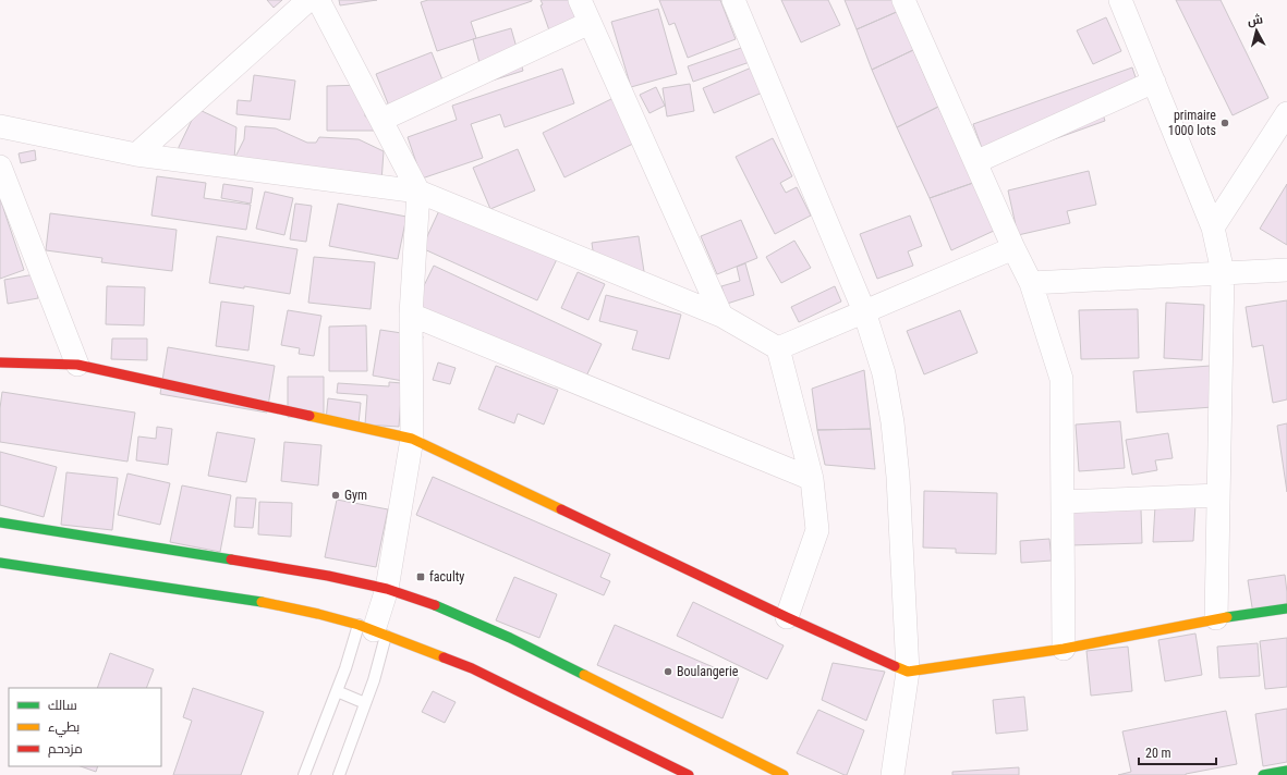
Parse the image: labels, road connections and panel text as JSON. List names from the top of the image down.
{
  "places": {
    "other": ["primaire 1000 lots", "Gym", "Boulangerie"],
    "transit": ["faculty"]
  },
  "legend": ["سالك", "بطيء", "مزدحم"],
  "scale_bar": "20 m",
  "north": "top"
}
